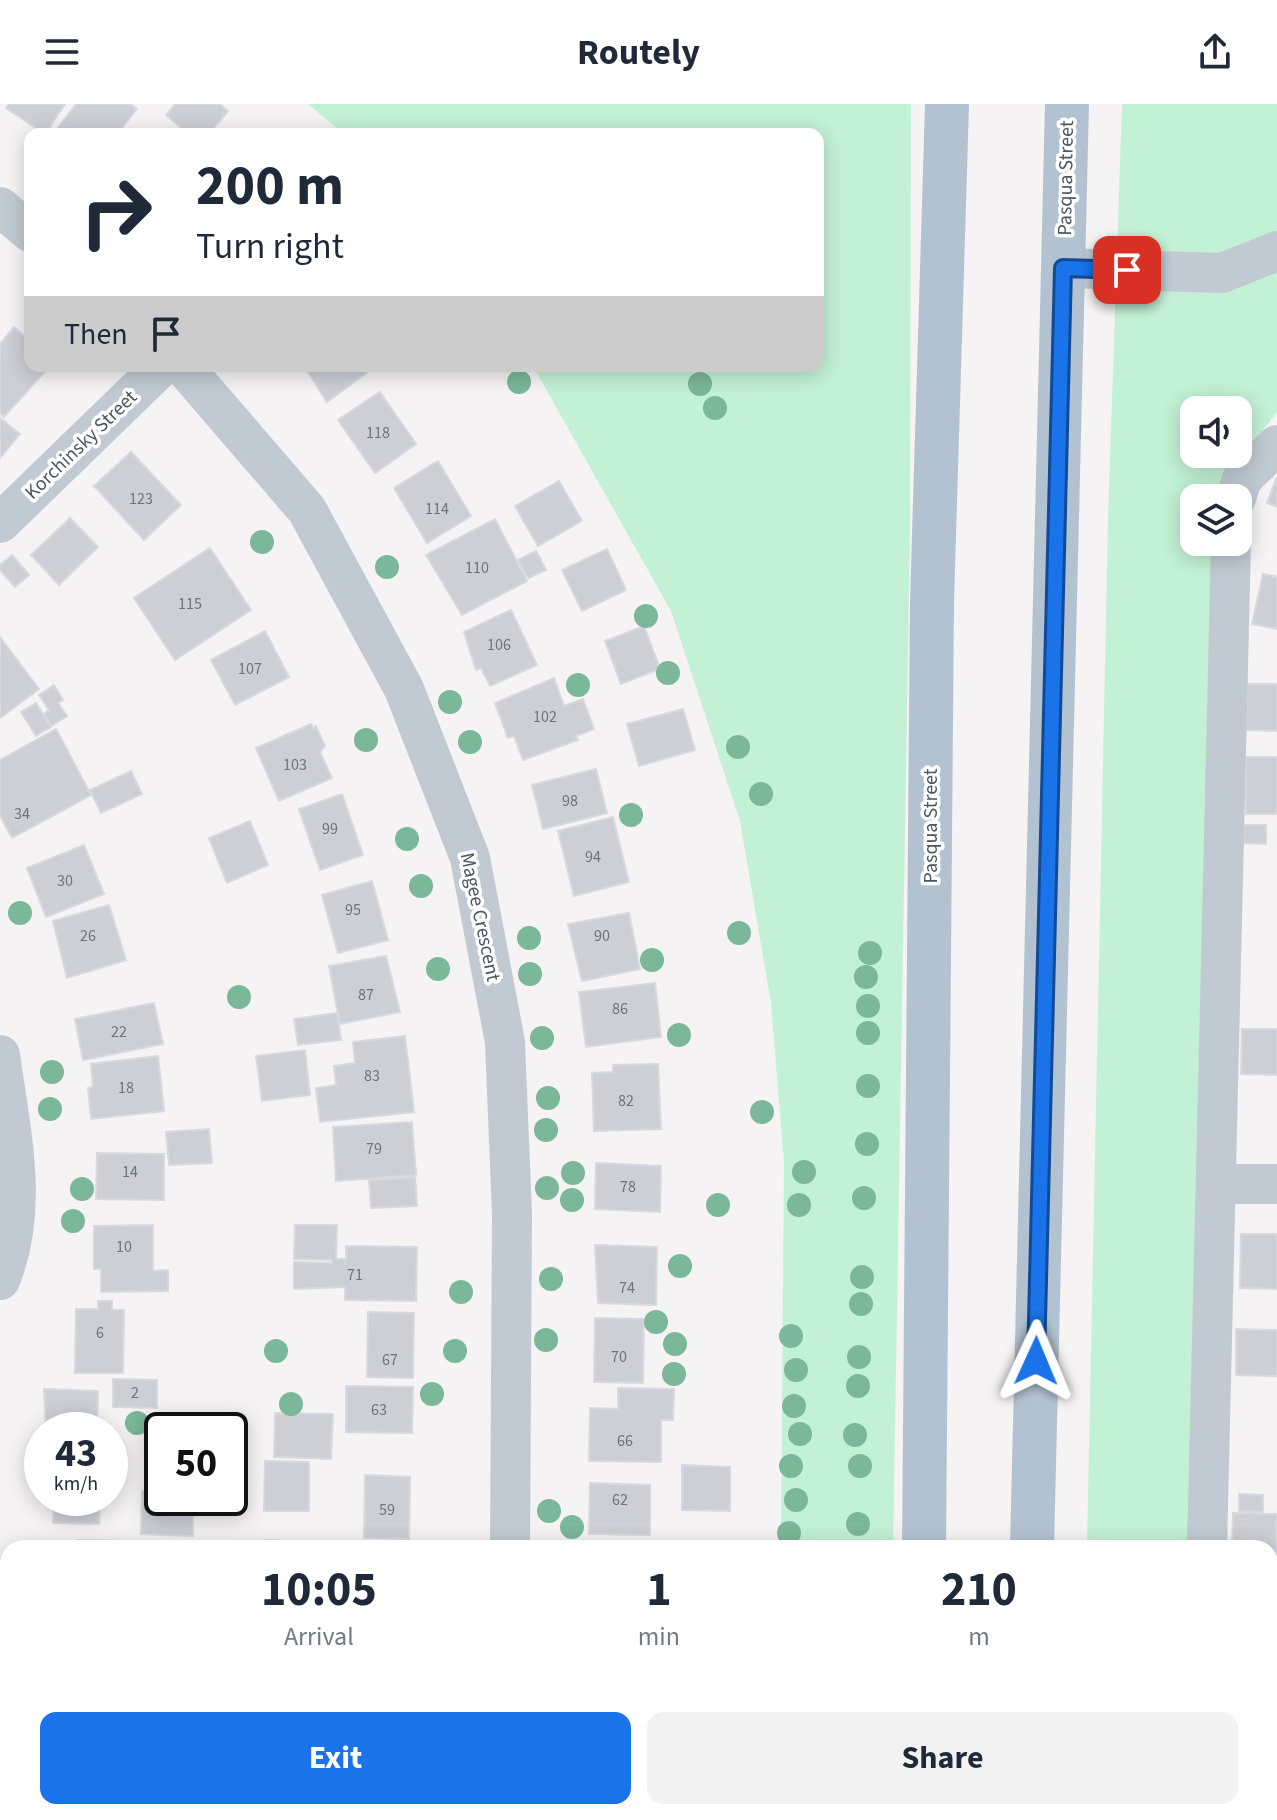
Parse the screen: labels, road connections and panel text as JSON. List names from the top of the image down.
{
  "streets": {
    "main road": ["Pasqua Street"],
    "street": ["Korchinsky Street", "Magee Crescent"]
  },
  "house_numbers": [
    "118",
    "123",
    "114",
    "110",
    "115",
    "106",
    "107",
    "102",
    "103",
    "98",
    "34",
    "99",
    "94",
    "30",
    "95",
    "26",
    "90",
    "87",
    "86",
    "22",
    "83",
    "18",
    "82",
    "79",
    "14",
    "78",
    "10",
    "71",
    "74",
    "6",
    "70",
    "67",
    "2",
    "63",
    "66",
    "62",
    "59"
  ],
  "page": {
    "header": "Routely",
    "turn": ["200 m", "Turn right"],
    "then": "Then",
    "speed": "43 km/h",
    "limit": "50",
    "eta": [
      "10:05",
      "Arrival",
      "1",
      "min",
      "210",
      "m"
    ],
    "buttons": ["Exit", "Share"]
  }
}
